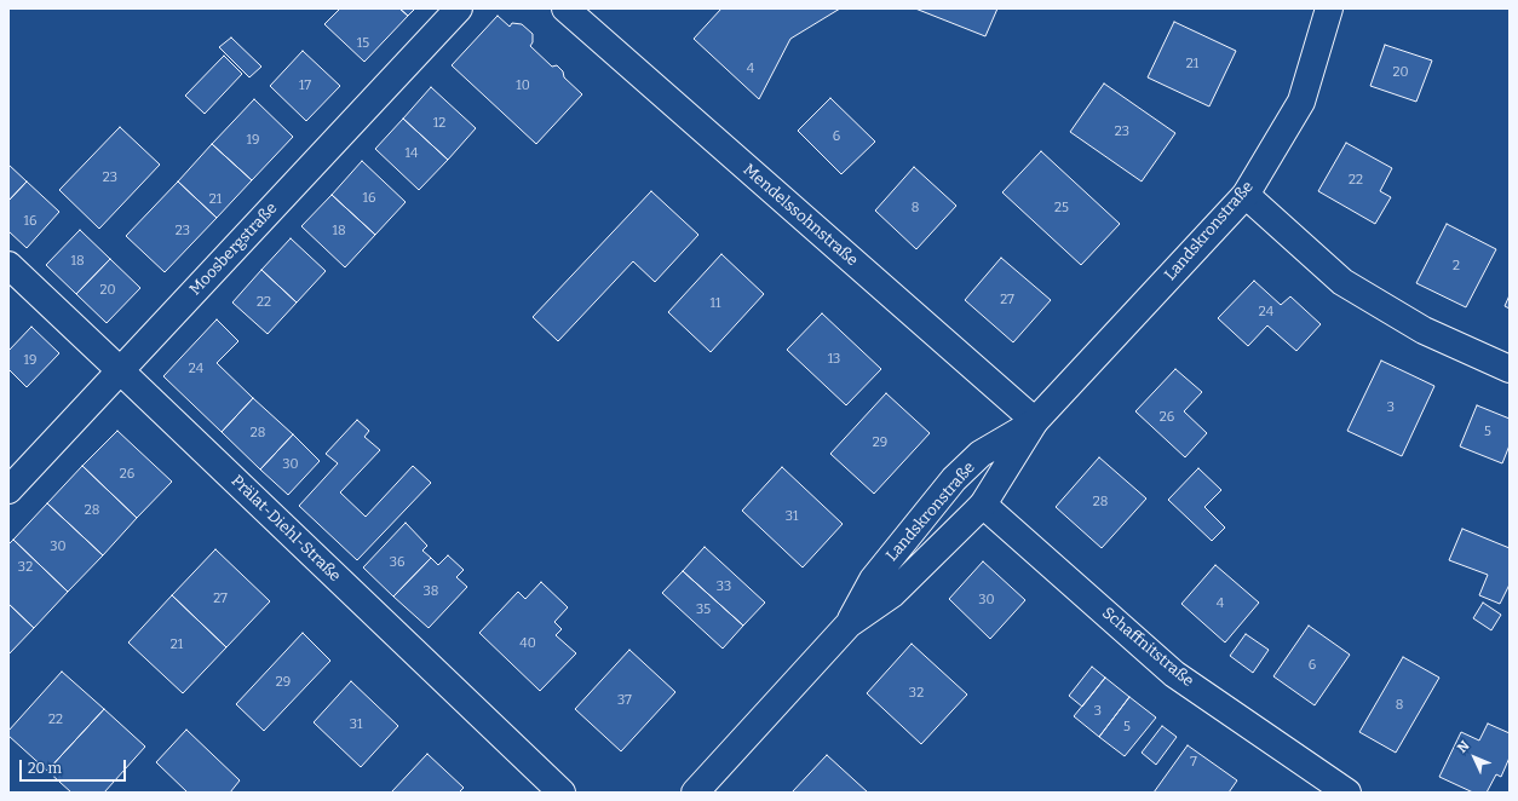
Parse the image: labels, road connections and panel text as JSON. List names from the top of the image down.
{
  "streets": {
    "street": [
      "Mendelssohnstraße",
      "Landskronstraße",
      "Moosbergstraße",
      "Prälat-Diehl-Straße",
      "Schaffnitstraße"
    ]
  },
  "crossings": [
    ["Mendelssohnstraße", "Landskronstraße"],
    ["Landskronstraße", "Schaffnitstraße"],
    ["Moosbergstraße", "Prälat-Diehl-Straße"]
  ],
  "house_numbers": [
    "15",
    "21",
    "4",
    "20",
    "17",
    "10",
    "12",
    "23",
    "6",
    "19",
    "14",
    "23",
    "22",
    "16",
    "21",
    "8",
    "25",
    "16",
    "23",
    "18",
    "18",
    "2",
    "20",
    "27",
    "22",
    "11",
    "24",
    "13",
    "19",
    "24",
    "3",
    "26",
    "5",
    "28",
    "29",
    "30",
    "26",
    "28",
    "28",
    "31",
    "30",
    "36",
    "32",
    "33",
    "38",
    "27",
    "30",
    "4",
    "35",
    "40",
    "21",
    "6",
    "29",
    "32",
    "37",
    "8",
    "3",
    "22",
    "31",
    "5",
    "7"
  ],
  "scale_bar": "20 m",
  "north": "top left"
}
